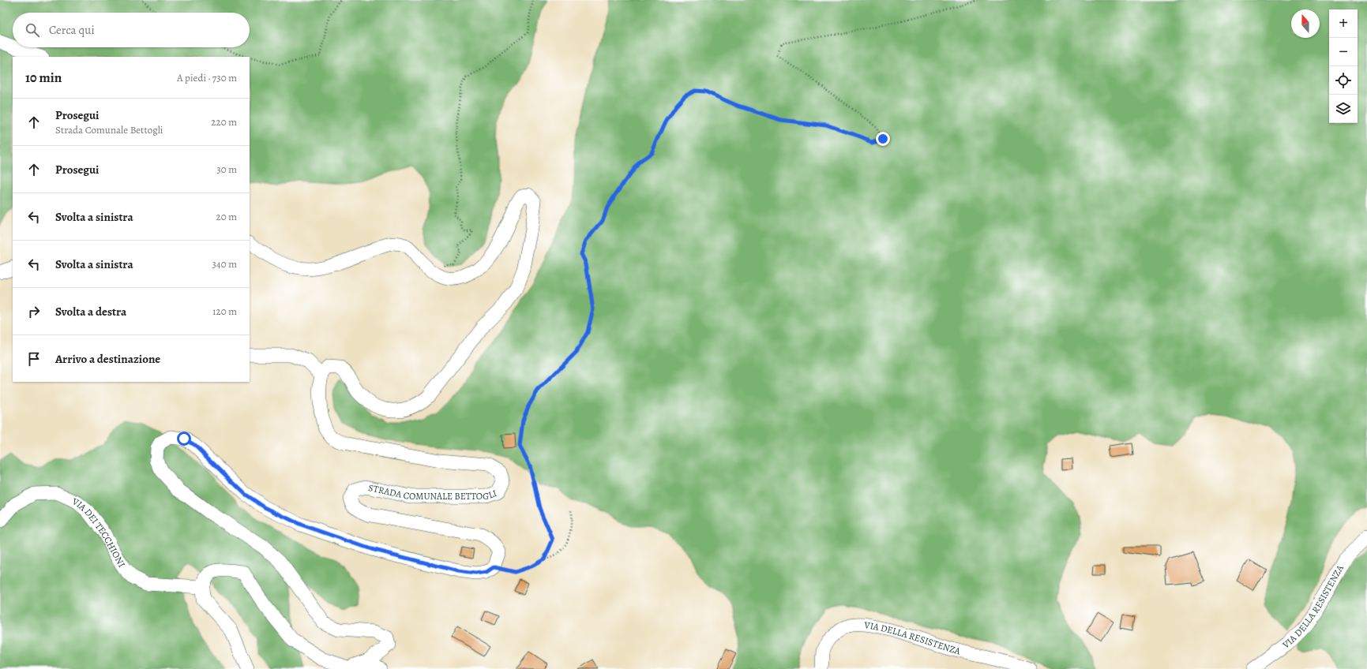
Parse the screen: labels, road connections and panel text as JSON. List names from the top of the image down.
{
  "streets": {
    "street": ["STRADA COMUNALE BETTOGLI", "VIA DEI TECCHIONI", "VIA DELLA RESISTENZA"]
  },
  "north": "top",
  "page": {
    "map_buttons": ["+", "−"],
    "search": "Cerca qui",
    "heading": ["10 min", "A piedi · 730 m"],
    "list": [
      ["Prosegui", "Strada Comunale Bettogli", "220 m"],
      ["Prosegui", "30 m"],
      ["Svolta a sinistra", "20 m"],
      ["Svolta a sinistra", "340 m"],
      ["Svolta a destra", "120 m"],
      "Arrivo a destinazione"
    ]
  }
}
